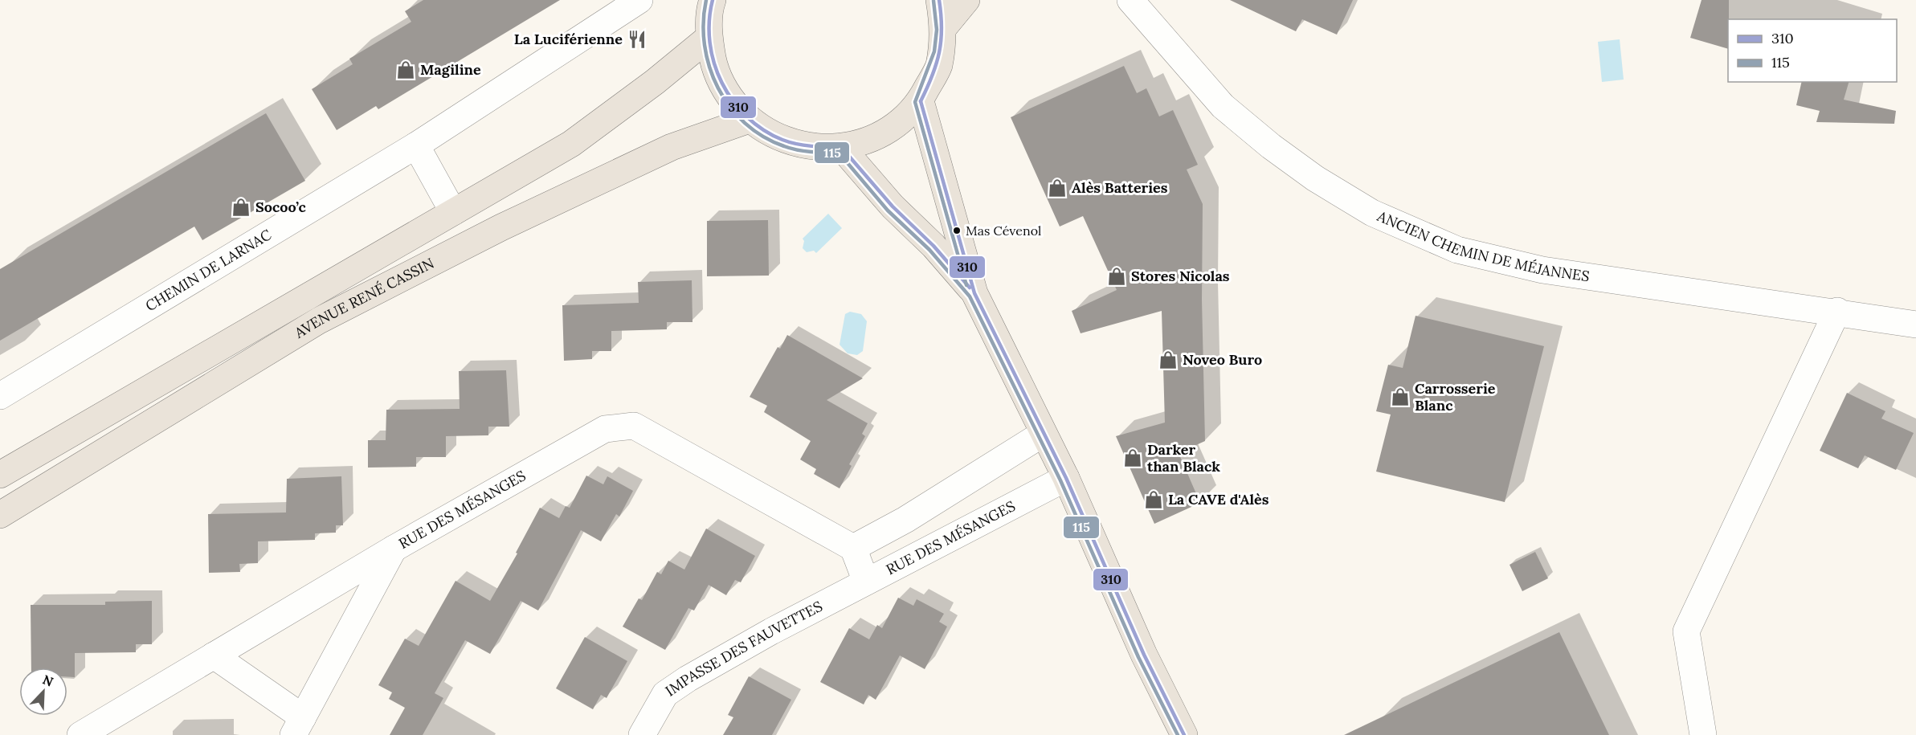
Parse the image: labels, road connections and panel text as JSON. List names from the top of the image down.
{
  "streets": {
    "main road": ["AVENUE RENÉ CASSIN"],
    "street": [
      "ANCIEN CHEMIN DE MÉJANNES",
      "CHEMIN DE LARNAC",
      "RUE DES MÉSANGES",
      "IMPASSE DES FAUVETTES"
    ]
  },
  "crossings": [
    ["RUE DES MÉSANGES", "IMPASSE DES FAUVETTES"]
  ],
  "places": {
    "restaurant": ["La Luciférienne"],
    "shop": [
      "Magiline",
      "Alès Batteries",
      "Socoo’c",
      "Stores Nicolas",
      "Noveo Buro",
      "Carrosserie Blanc",
      "Darker than Black",
      "La CAVE d'Alès"
    ],
    "other": ["Mas Cévenol"]
  },
  "lines": ["transit line 310", "transit line 115"],
  "legend": ["310", "115"],
  "north": "top right"
}
